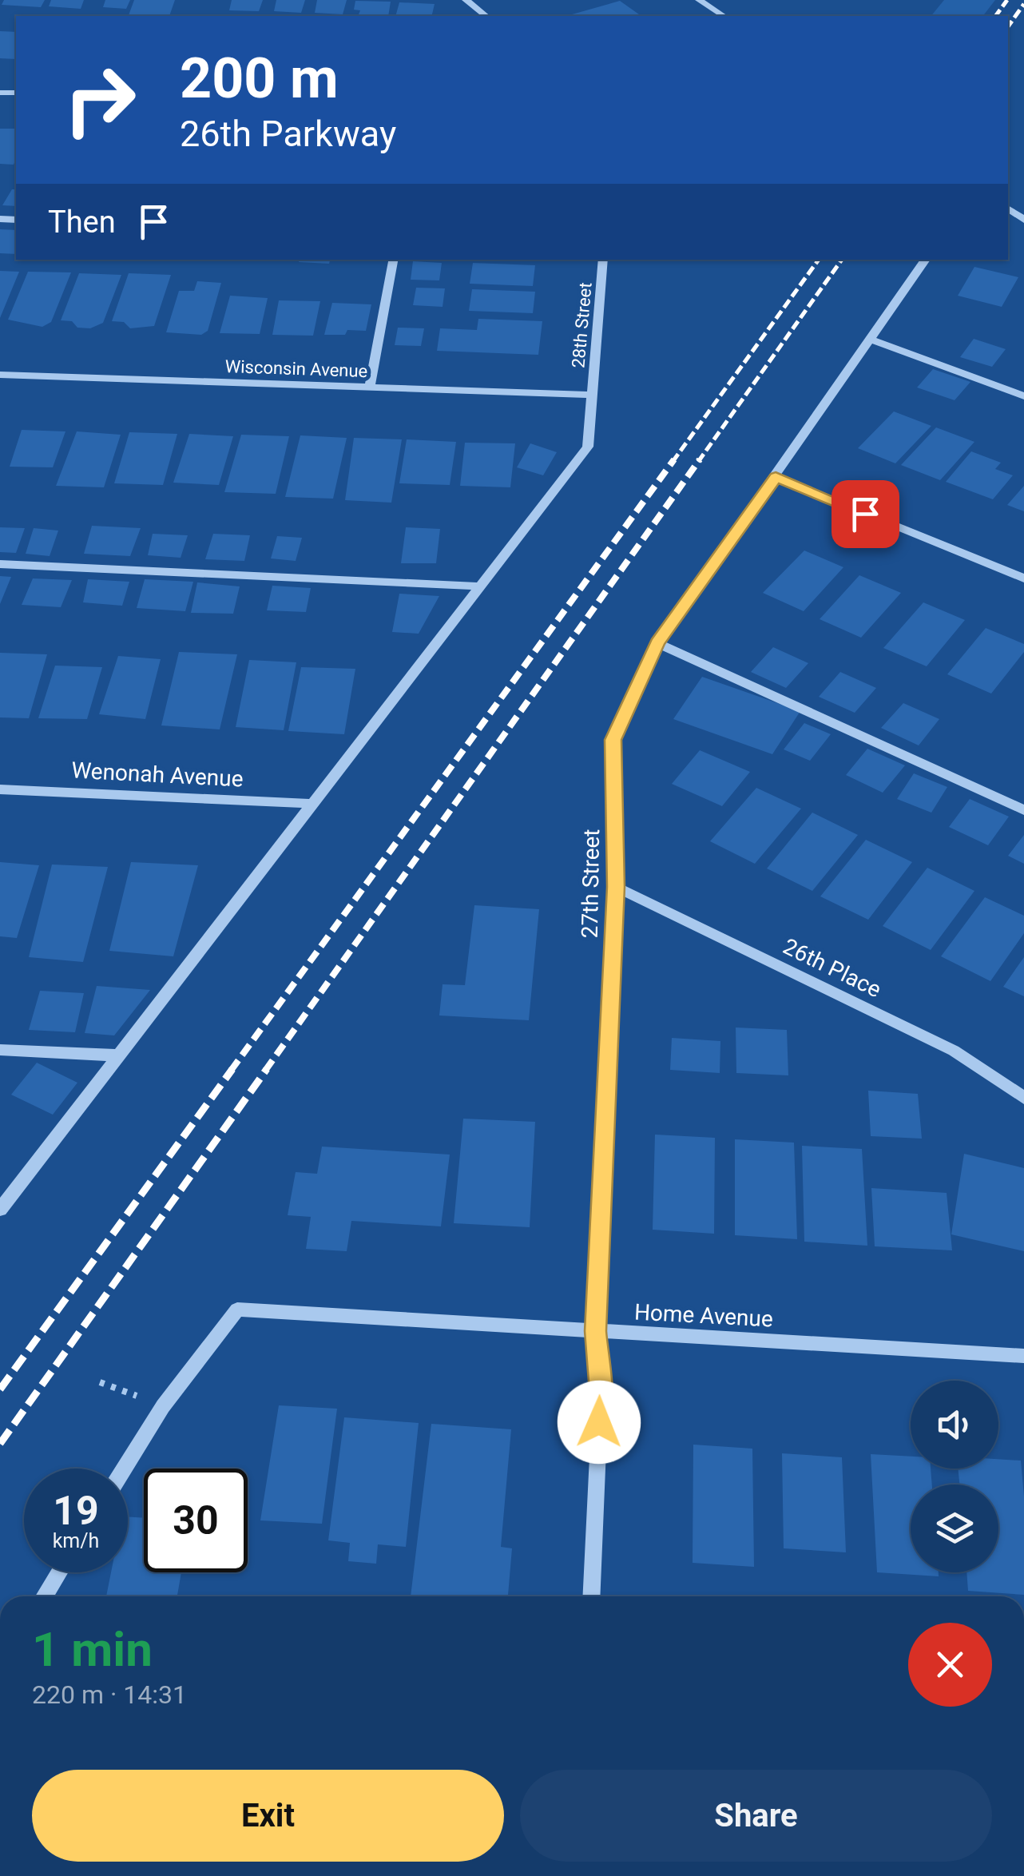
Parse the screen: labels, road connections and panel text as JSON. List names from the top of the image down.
{
  "streets": {
    "street": [
      "28th Street",
      "Wisconsin Avenue",
      "Wenonah Avenue",
      "27th Street",
      "26th Place",
      "Home Avenue"
    ]
  },
  "crossings": [
    ["28th Street", "Wisconsin Avenue"],
    ["28th Street", "Wenonah Avenue"],
    ["27th Street", "26th Place"],
    ["27th Street", "Home Avenue"]
  ],
  "page": {
    "turn": ["200 m", "26th Parkway"],
    "then": "Then",
    "speed": "19 km/h",
    "limit": "30",
    "heading": ["1 min", "220 m · 14:31"],
    "buttons": ["Exit", "Share"]
  }
}
